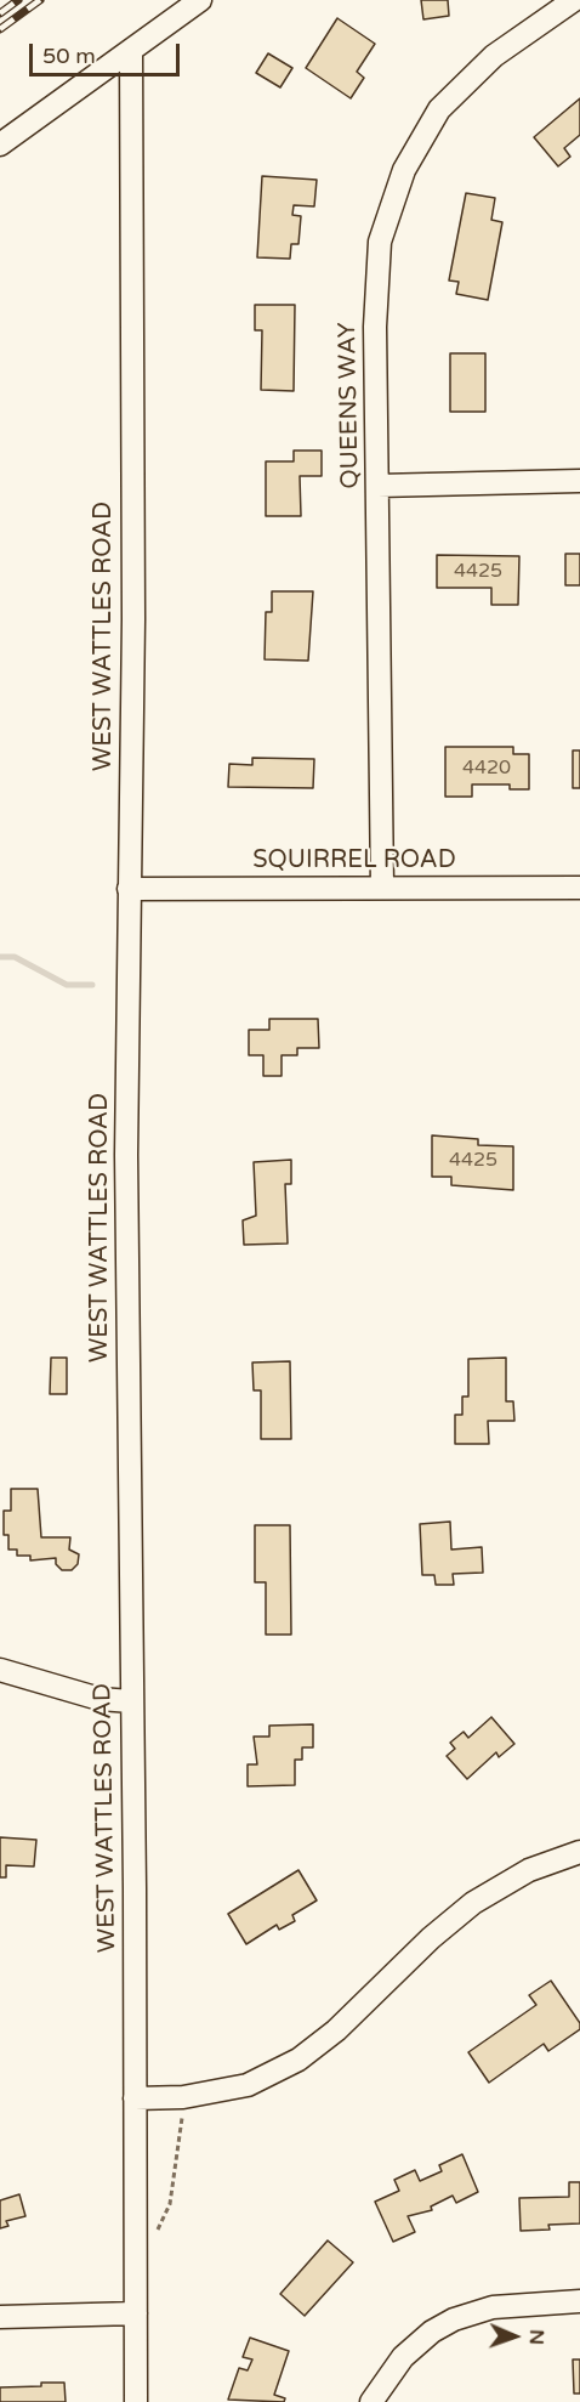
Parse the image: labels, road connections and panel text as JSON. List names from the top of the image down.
{
  "streets": {
    "street": ["QUEENS WAY", "WEST WATTLES ROAD", "SQUIRREL ROAD"]
  },
  "crossings": [
    ["QUEENS WAY", "SQUIRREL ROAD"],
    ["WEST WATTLES ROAD", "SQUIRREL ROAD"]
  ],
  "house_numbers": ["4425", "4420", "4425"],
  "scale_bar": "50 m",
  "north": "right"
}
